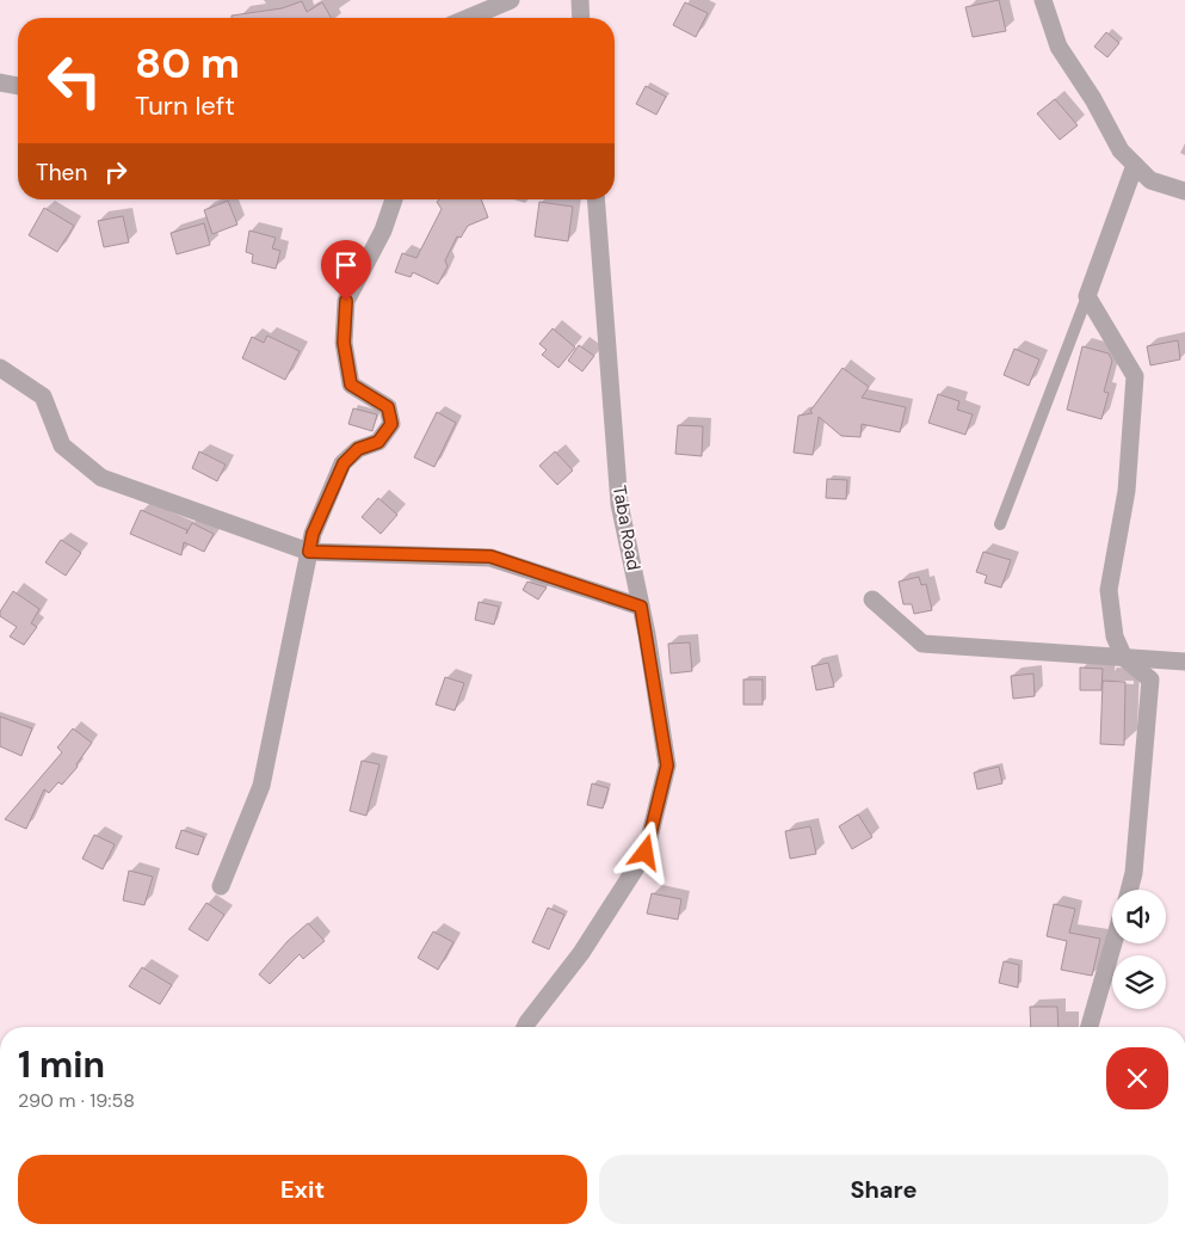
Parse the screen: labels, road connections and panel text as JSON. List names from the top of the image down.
{
  "streets": {
    "street": ["Taba Road"]
  },
  "page": {
    "turn": ["80 m", "Turn left"],
    "then": "Then",
    "heading": ["1 min", "290 m · 19:58"],
    "buttons": ["Exit", "Share"]
  }
}
